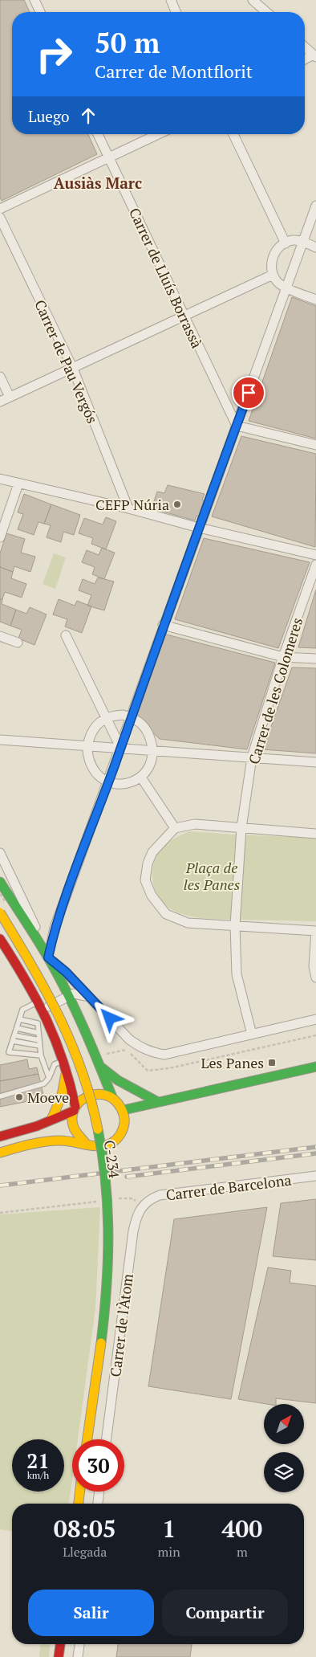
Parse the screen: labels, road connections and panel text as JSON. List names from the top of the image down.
{
  "streets": {
    "street": [
      "Carrer de Lluís Borrassà",
      "Carrer de Pau Vergós",
      "Carrer de les Colomeres",
      "C-234",
      "Carrer de Barcelona",
      "Carrer de l'Àtom"
    ]
  },
  "crossings": [
    ["C-234", "Carrer de Barcelona"],
    ["C-234", "Carrer de l'Àtom"],
    ["Carrer de Barcelona", "Carrer de l'Àtom"]
  ],
  "districts": ["Ausiàs Marc"],
  "parks": ["Plaça de les Panes"],
  "places": {
    "other": ["CEFP Núria", "Moeve"],
    "transit": ["Les Panes"]
  },
  "north": "top right",
  "page": {
    "turn": ["50 m", "Carrer de Montflorit"],
    "then": "Luego",
    "speed": "21 km/h",
    "limit": "30",
    "eta": [
      "08:05",
      "Llegada",
      "1",
      "min",
      "400",
      "m"
    ],
    "buttons": ["Salir", "Compartir"]
  }
}
